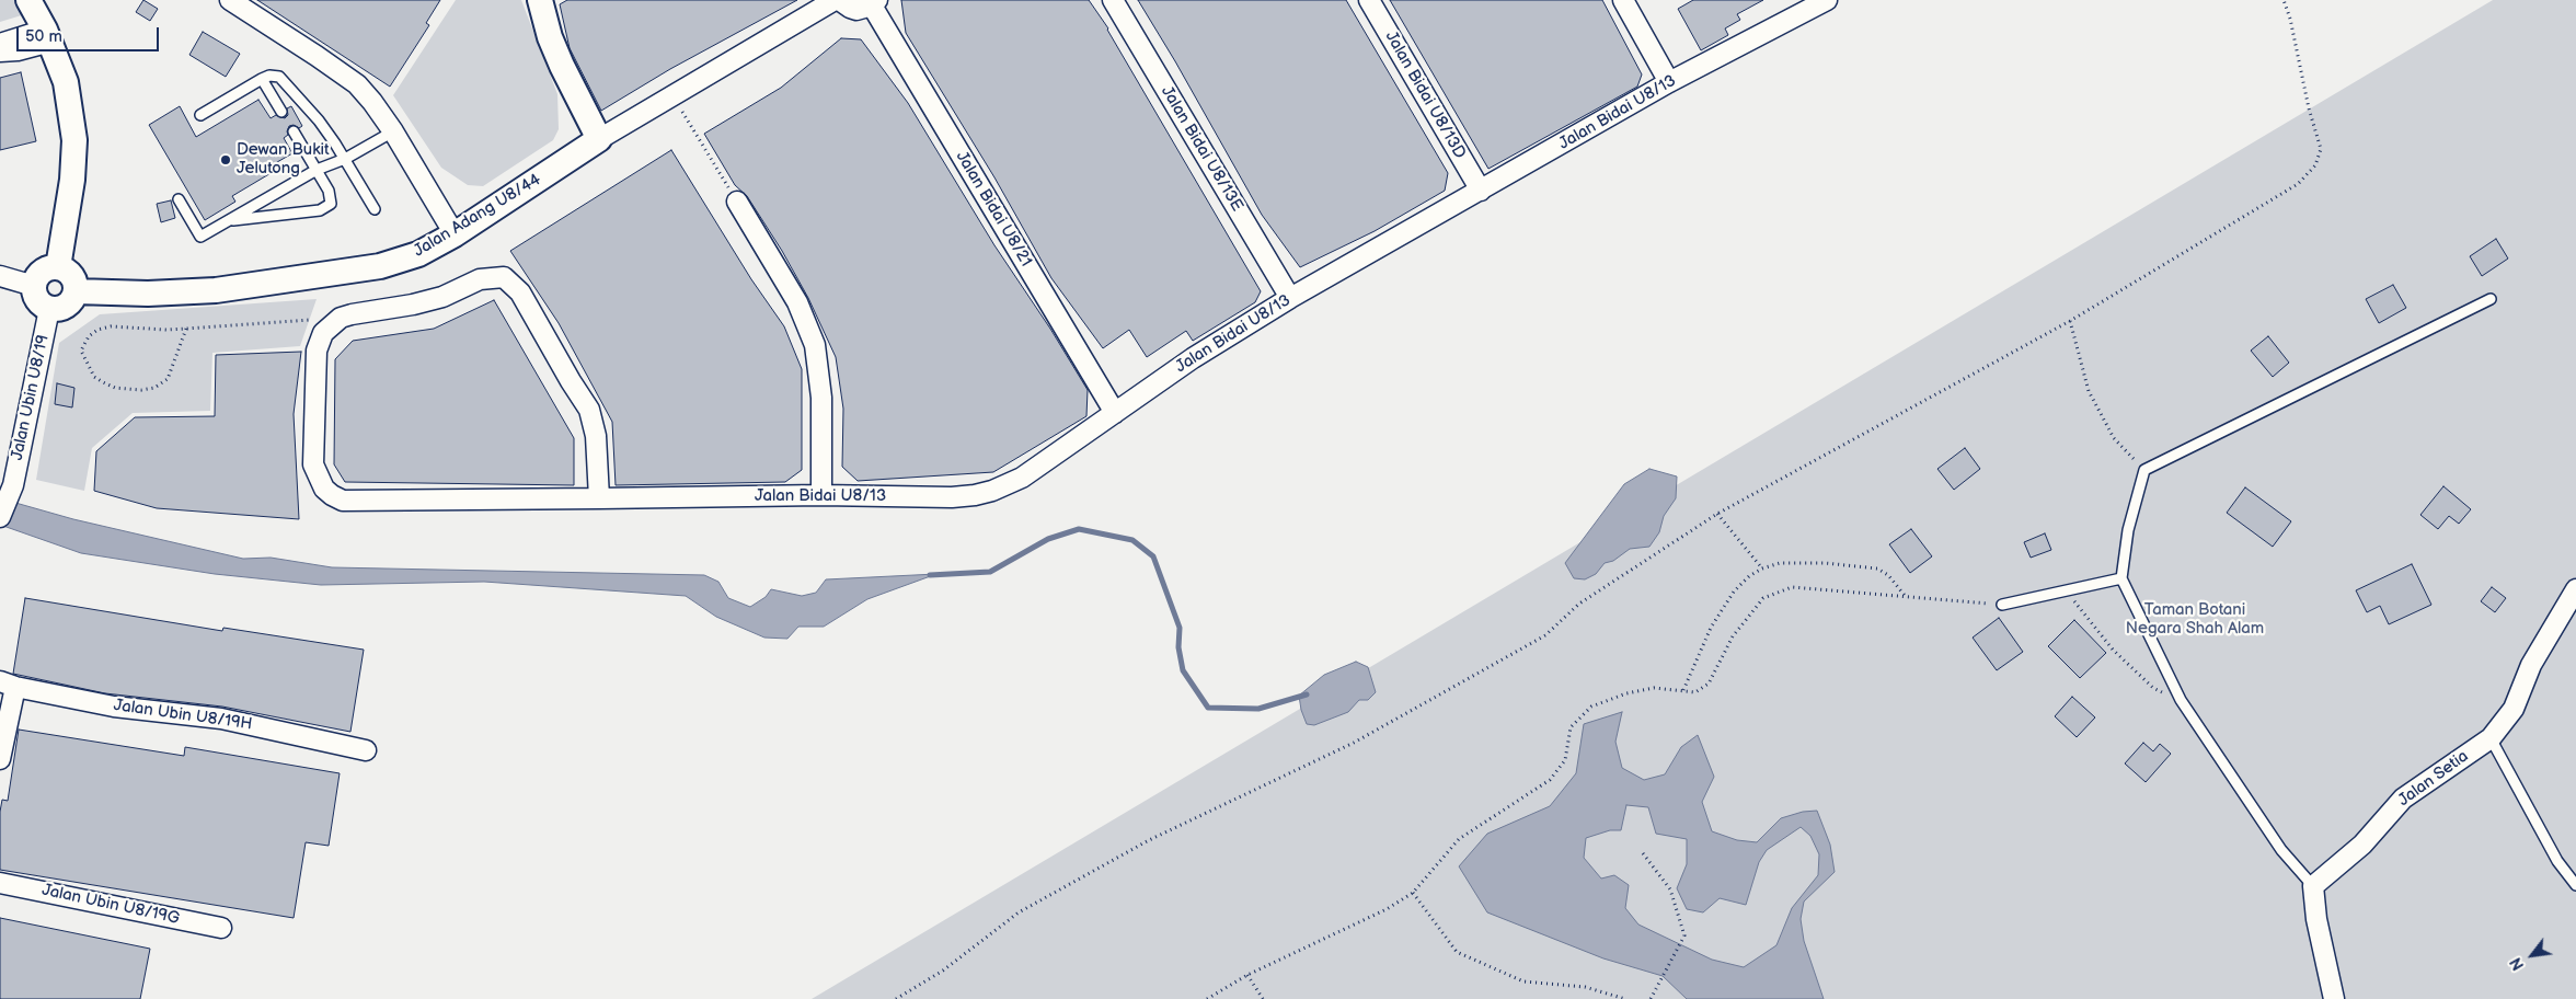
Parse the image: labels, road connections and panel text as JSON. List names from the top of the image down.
{
  "streets": {
    "street": [
      "Jalan Bidai U8/13D",
      "Jalan Bidai U8/13",
      "Jalan Bidai U8/13E",
      "Jalan Bidai U8/21",
      "Jalan Adang U8/44",
      "Jalan Ubin U8/19",
      "Jalan Ubin U8/19H",
      "Jalan Setia",
      "Jalan Ubin U8/19G"
    ]
  },
  "crossings": [
    ["Jalan Bidai U8/13D", "Jalan Bidai U8/13"],
    ["Jalan Bidai U8/13", "Jalan Bidai U8/13E"],
    ["Jalan Bidai U8/13", "Jalan Bidai U8/21"],
    ["Jalan Adang U8/44", "Jalan Ubin U8/19"]
  ],
  "parks": ["Taman Botani Negara Shah Alam"],
  "places": ["Dewan Bukit Jelutong"],
  "scale_bar": "50 m",
  "north": "bottom left"
}
